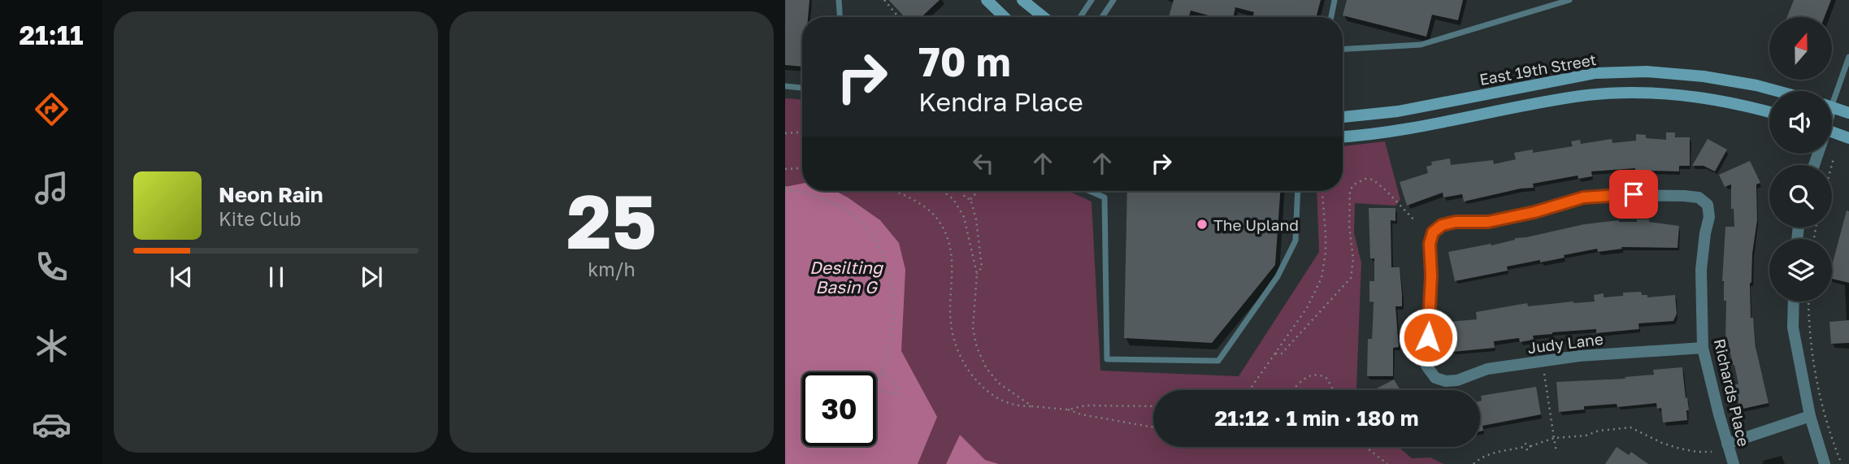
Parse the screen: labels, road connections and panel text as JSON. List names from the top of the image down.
{
  "streets": {
    "main road": ["East 19th Street"],
    "street": ["Judy Lane", "Richards Place"]
  },
  "crossings": [
    ["Judy Lane", "Richards Place"]
  ],
  "water": ["Desilting Basin G"],
  "places": ["The Upland"],
  "north": "top",
  "page": {
    "tabs": "21:11",
    "tile": ["25", "km/h"],
    "turn": ["70 m", "Kendra Place"],
    "song": ["Neon Rain", "Kite Club"],
    "limit": "30",
    "trip": "21:12 · 1 min · 180 m"
  }
}
